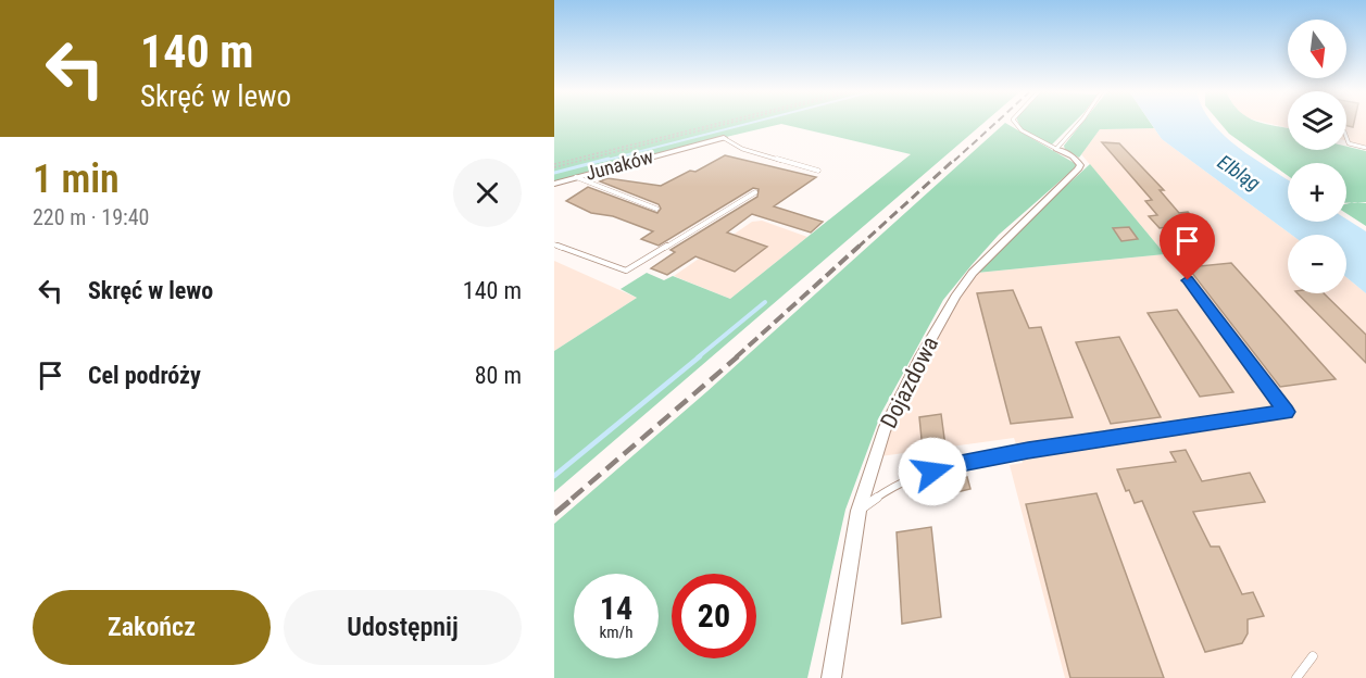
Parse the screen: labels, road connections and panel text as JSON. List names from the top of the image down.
{
  "streets": {
    "street": ["Junaków", "Dojazdowa"]
  },
  "water": ["Elbląg"],
  "north": "bottom",
  "page": {
    "turn": ["140 m", "Skręć w lewo"],
    "map_buttons": ["+", "−"],
    "heading": ["1 min", "220 m · 19:40"],
    "list": [
      {
        "name": "Skręć w lewo",
        "value": "140 m"
      },
      {
        "name": "Cel podróży",
        "value": "80 m"
      }
    ],
    "speed": "14 km/h",
    "limit": "20",
    "buttons": ["Zakończ", "Udostępnij"]
  }
}
